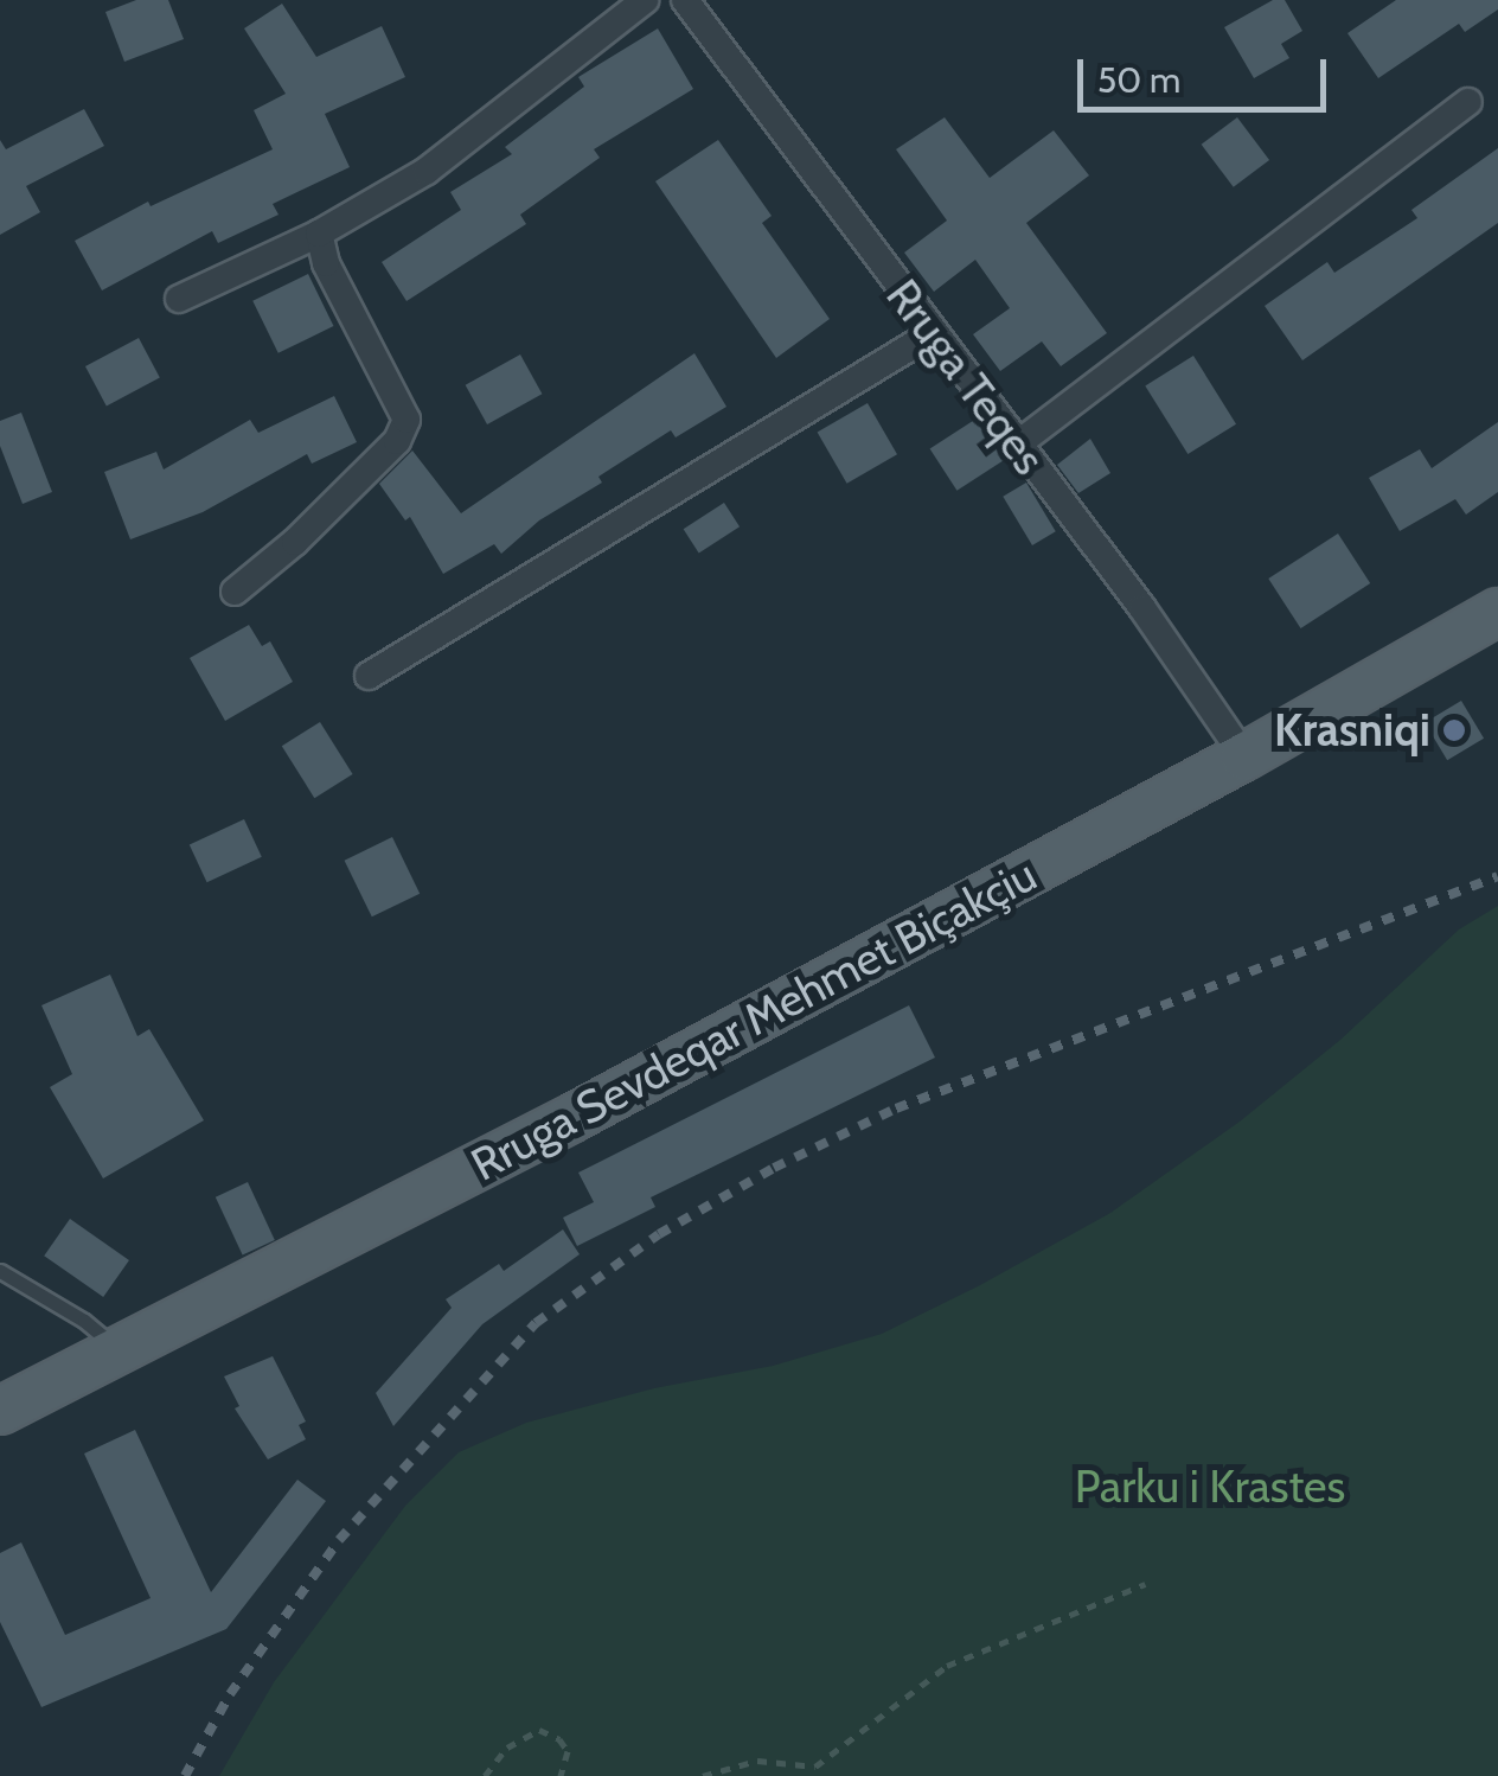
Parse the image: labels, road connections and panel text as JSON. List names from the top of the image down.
{
  "streets": {
    "main road": ["Rruga Sevdeqar Mehmet Biçakçiu"],
    "street": ["Rruga Teqes"]
  },
  "crossings": [
    ["Rruga Teqes", "Rruga Sevdeqar Mehmet Biçakçiu"]
  ],
  "parks": ["Parku i Krastes"],
  "places": ["Krasniqi"],
  "scale_bar": "50 m"
}
